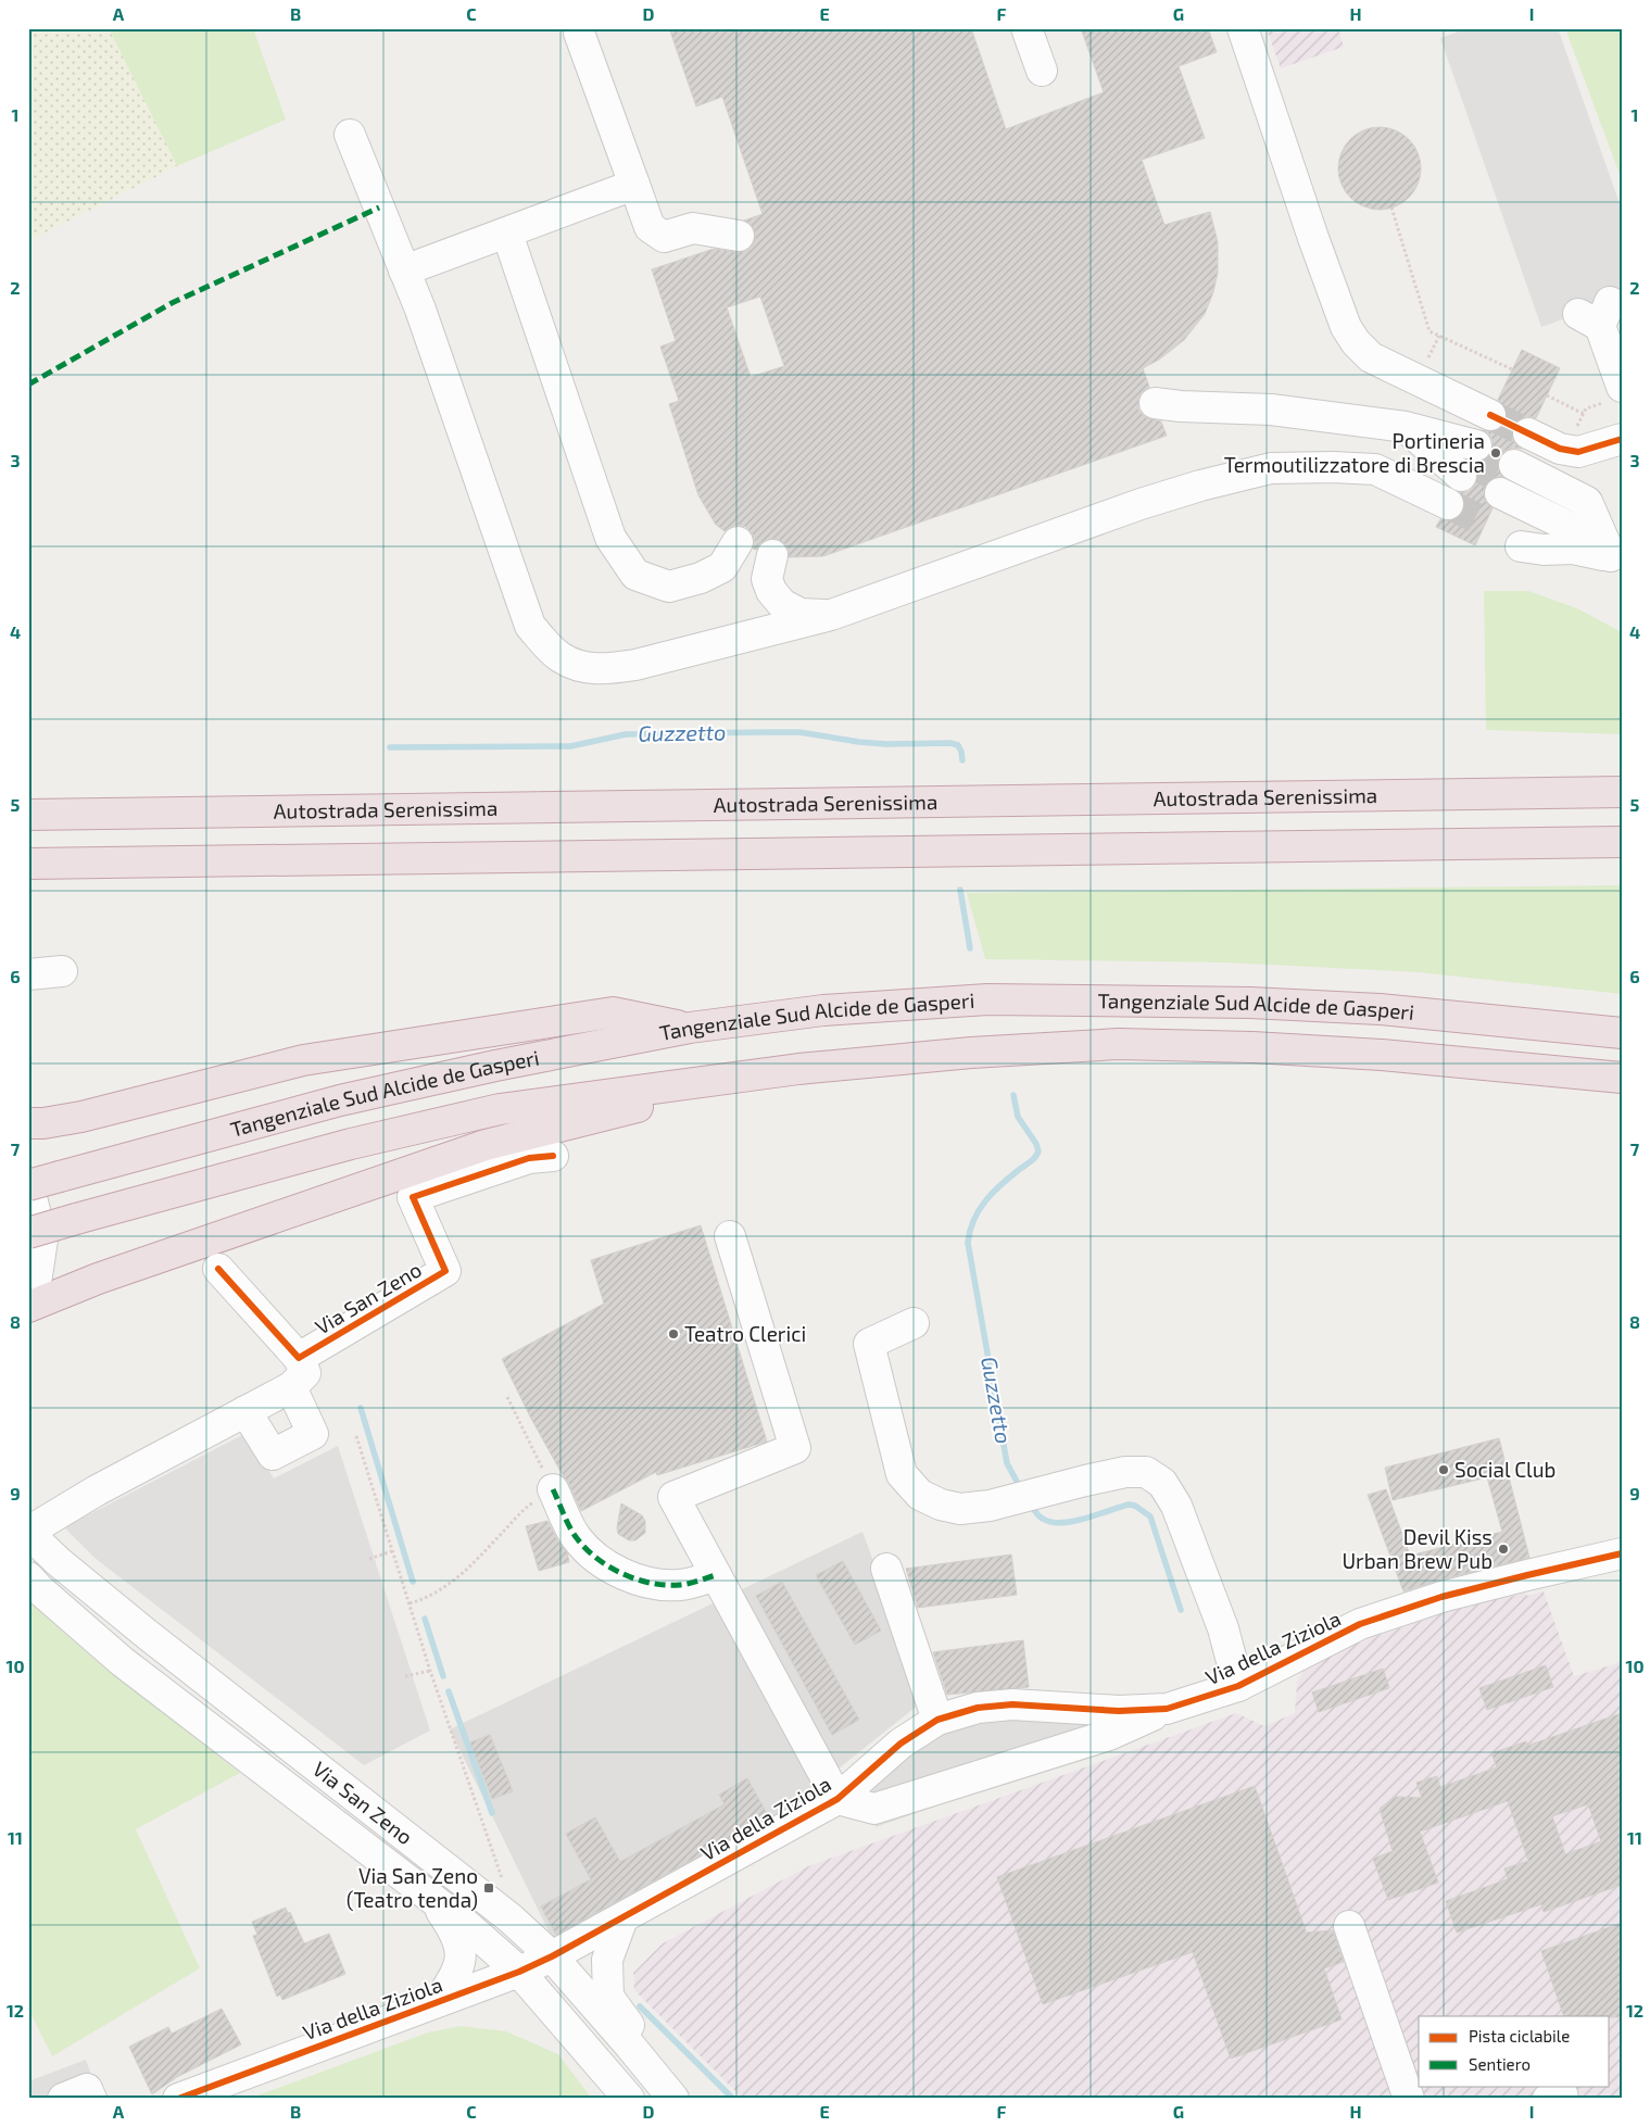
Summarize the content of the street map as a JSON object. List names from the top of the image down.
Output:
{
  "streets": {
    "highway": ["Autostrada Serenissima", "Tangenziale Sud Alcide de Gasperi"],
    "street": ["Via San Zeno", "Via della Ziziola"]
  },
  "crossings": [
    ["Via San Zeno", "Via della Ziziola"]
  ],
  "water": ["Guzzetto"],
  "places": {
    "other": [
      "Portineria Termoutilizzatore di Brescia",
      "Teatro Clerici",
      "Social Club",
      "Devil Kiss Urban Brew Pub"
    ],
    "transit": ["Via San Zeno (Teatro tenda)"]
  },
  "legend": ["Pista ciclabile", "Sentiero"],
  "grid": {
    "columns": [
      "A",
      "B",
      "C",
      "D",
      "E",
      "F",
      "G",
      "H",
      "I"
    ],
    "rows": [
      "1",
      "2",
      "3",
      "4",
      "5",
      "6",
      "7",
      "8",
      "9",
      "10",
      "11",
      "12"
    ]
  }
}
